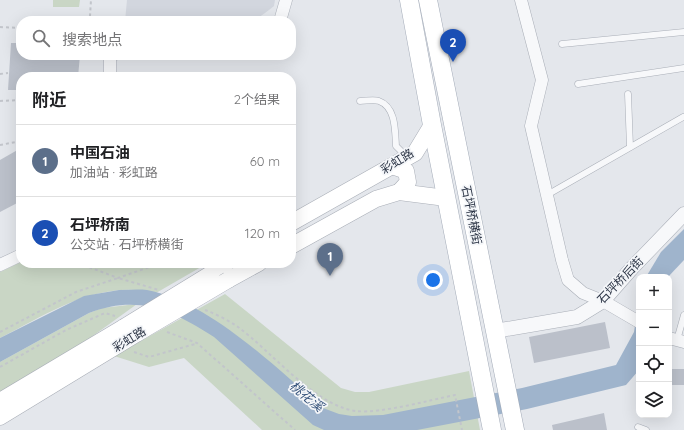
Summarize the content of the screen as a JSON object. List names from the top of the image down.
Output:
{
  "streets": {
    "main road": ["彩虹路", "石坪桥横街"],
    "street": ["石坪桥后街"]
  },
  "crossings": [
    ["彩虹路", "石坪桥横街"],
    ["石坪桥横街", "石坪桥后街"]
  ],
  "water": ["桃花溪"],
  "page": {
    "search": "搜索地点",
    "pins": ["2", "1"],
    "heading": ["附近", "2个结果"],
    "list": [
      {
        "mark": "1",
        "name": "中国石油",
        "note": "加油站 · 彩虹路",
        "value": "60 m"
      },
      {
        "mark": "2",
        "name": "石坪桥南",
        "note": "公交站 · 石坪桥横街",
        "value": "120 m"
      }
    ],
    "map_buttons": ["+", "−"]
  }
}
